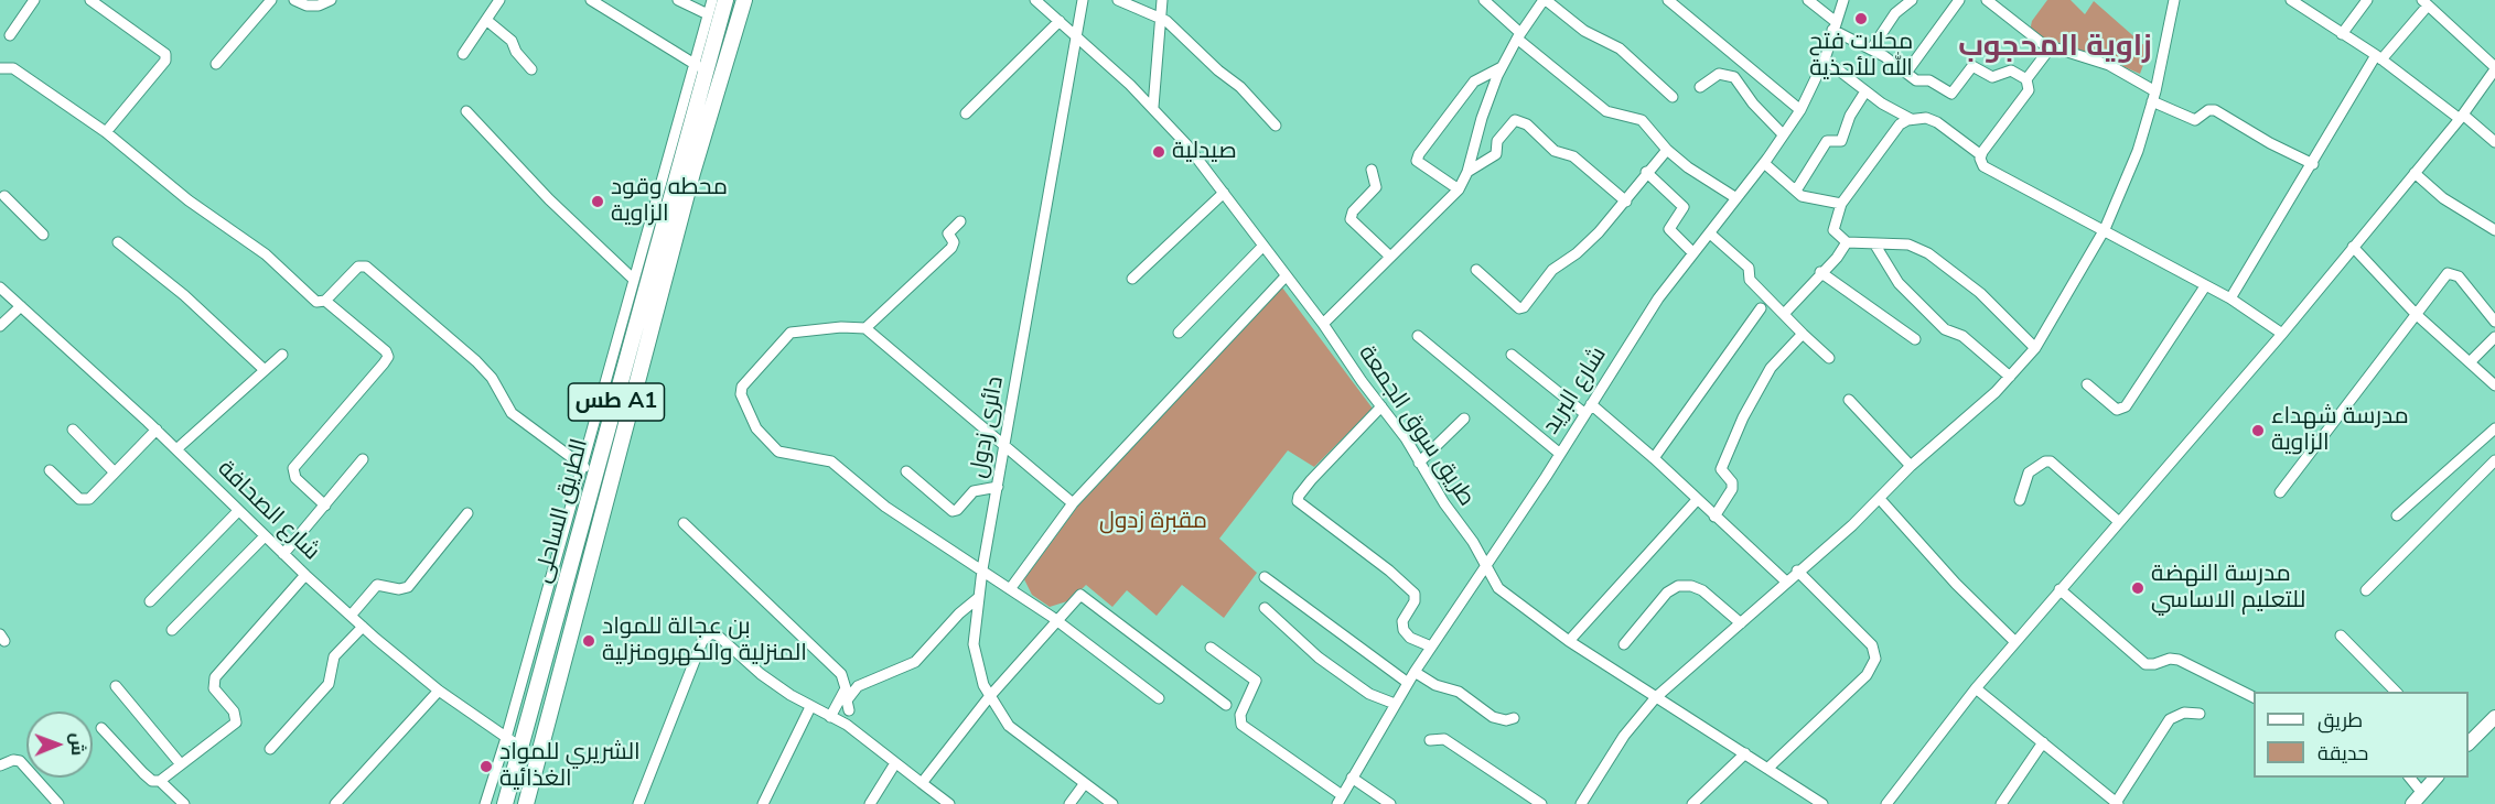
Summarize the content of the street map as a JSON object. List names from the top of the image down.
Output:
{
  "streets": {
    "highway": ["طس A1", "الطريق الساحلى"],
    "street": [
      "شارع البريد",
      "طريق سوق الجمعة",
      "دائرى زدول",
      "شارع الصحافة"
    ]
  },
  "crossings": [
    ["شارع البريد", "طريق سوق الجمعة"],
    ["طريق سوق الجمعة", "دائرى زدول"],
    ["شارع الصحافة", "الطريق الساحلى"]
  ],
  "districts": ["زاوية المحجوب"],
  "parks": ["مقبرة زدول"],
  "places": [
    "محلات فتح الله للأحذية",
    "صيدلية",
    "محطه وقود الزاوية",
    "مدرسة شهداء الزاوية",
    "مدرسة النهضة للتعليم الاساسي",
    "بن عجالة للمواد المنزلية والكهرومنزلية",
    "الشريري للمواد الغذائية"
  ],
  "legend": ["طريق", "حديقة"],
  "north": "right"
}
